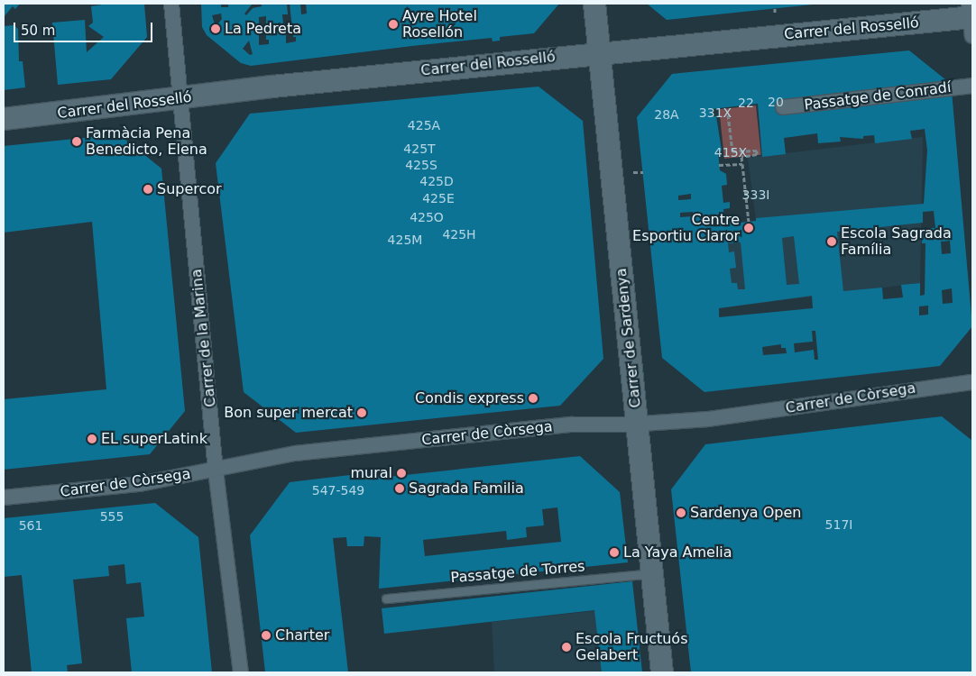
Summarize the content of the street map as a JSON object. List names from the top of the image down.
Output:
{
  "streets": {
    "main road": ["Carrer del Rosselló", "Carrer de Sardenya"],
    "street": ["Passatge de Conradí", "Carrer de la Marina", "Carrer de Còrsega"],
    "lane": ["Passatge de Torres"]
  },
  "crossings": [
    ["Carrer del Rosselló", "Carrer de la Marina"],
    ["Carrer del Rosselló", "Carrer de Sardenya"],
    ["Carrer de la Marina", "Carrer de Còrsega"],
    ["Carrer de Sardenya", "Carrer de Còrsega"],
    ["Carrer de Sardenya", "Passatge de Torres"]
  ],
  "places": [
    "Ayre Hotel Rosellón",
    "La Pedreta",
    "Farmàcia Pena Benedicto, Elena",
    "Supercor",
    "Centre Esportiu Claror",
    "Escola Sagrada Família",
    "Condis express",
    "Bon super mercat",
    "EL superLatink",
    "mural",
    "Sagrada Familia",
    "Sardenya Open",
    "La Yaya Amelia",
    "Charter",
    "Escola Fructuós Gelabert"
  ],
  "house_numbers": [
    "20",
    "22",
    "331X",
    "28A",
    "425A",
    "425T",
    "415X",
    "425S",
    "425D",
    "333I",
    "425E",
    "425O",
    "425H",
    "425M",
    "547-549",
    "555",
    "517I",
    "561"
  ],
  "scale_bar": "50 m"
}
